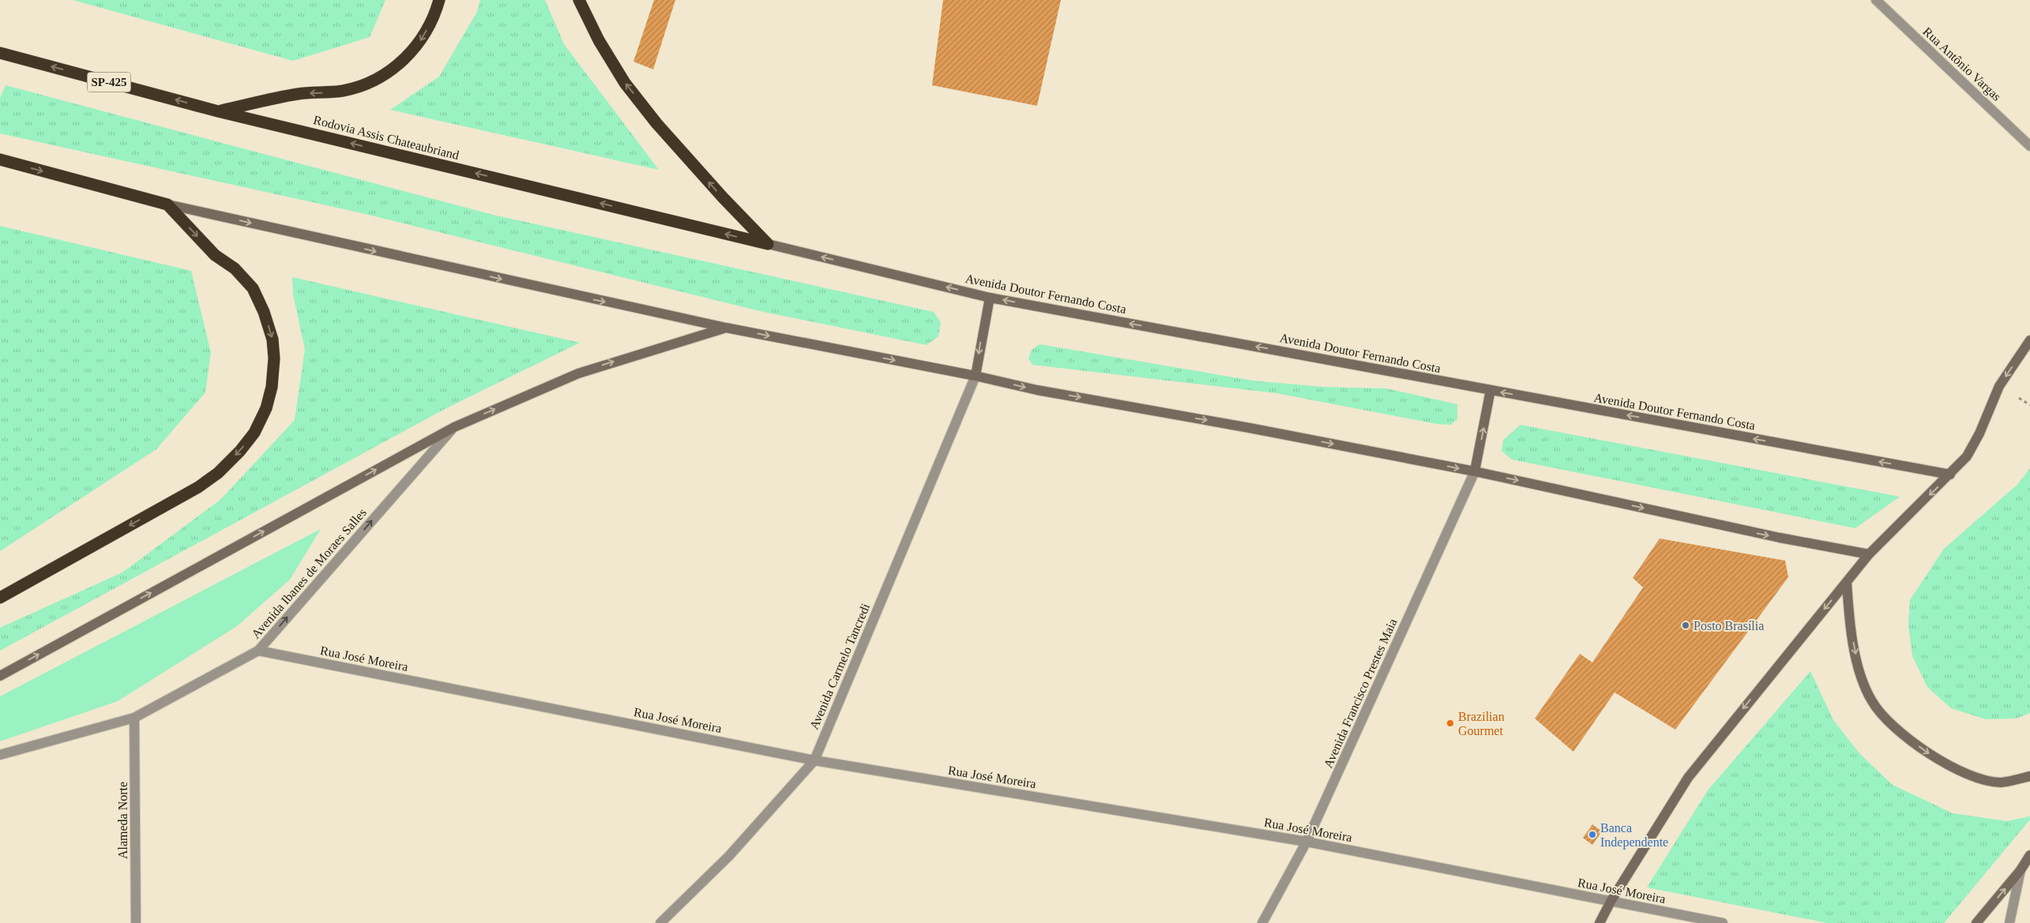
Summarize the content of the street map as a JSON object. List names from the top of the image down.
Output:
{
  "streets": {
    "highway": ["SP-425", "Rodovia Assis Chateaubriand"],
    "main road": ["Avenida Doutor Fernando Costa", "Avenida Ibanes de Moraes Salles"],
    "street": [
      "Rua Antônio Vargas",
      "Rua José Moreira",
      "Avenida Carmelo Tancredi",
      "Avenida Francisco Prestes Maia",
      "Alameda Norte"
    ]
  },
  "crossings": [
    ["Rodovia Assis Chateaubriand", "Avenida Doutor Fernando Costa"],
    ["Avenida Ibanes de Moraes Salles", "Rua José Moreira"],
    ["Avenida Ibanes de Moraes Salles", "Alameda Norte"],
    ["Rua José Moreira", "Avenida Carmelo Tancredi"],
    ["Rua José Moreira", "Avenida Francisco Prestes Maia"]
  ],
  "one_way": ["Rodovia Assis Chateaubriand", "Avenida Ibanes de Moraes Salles"],
  "places": ["Posto Brasília", "Brazilian Gourmet", "Banca Independente"]
}
